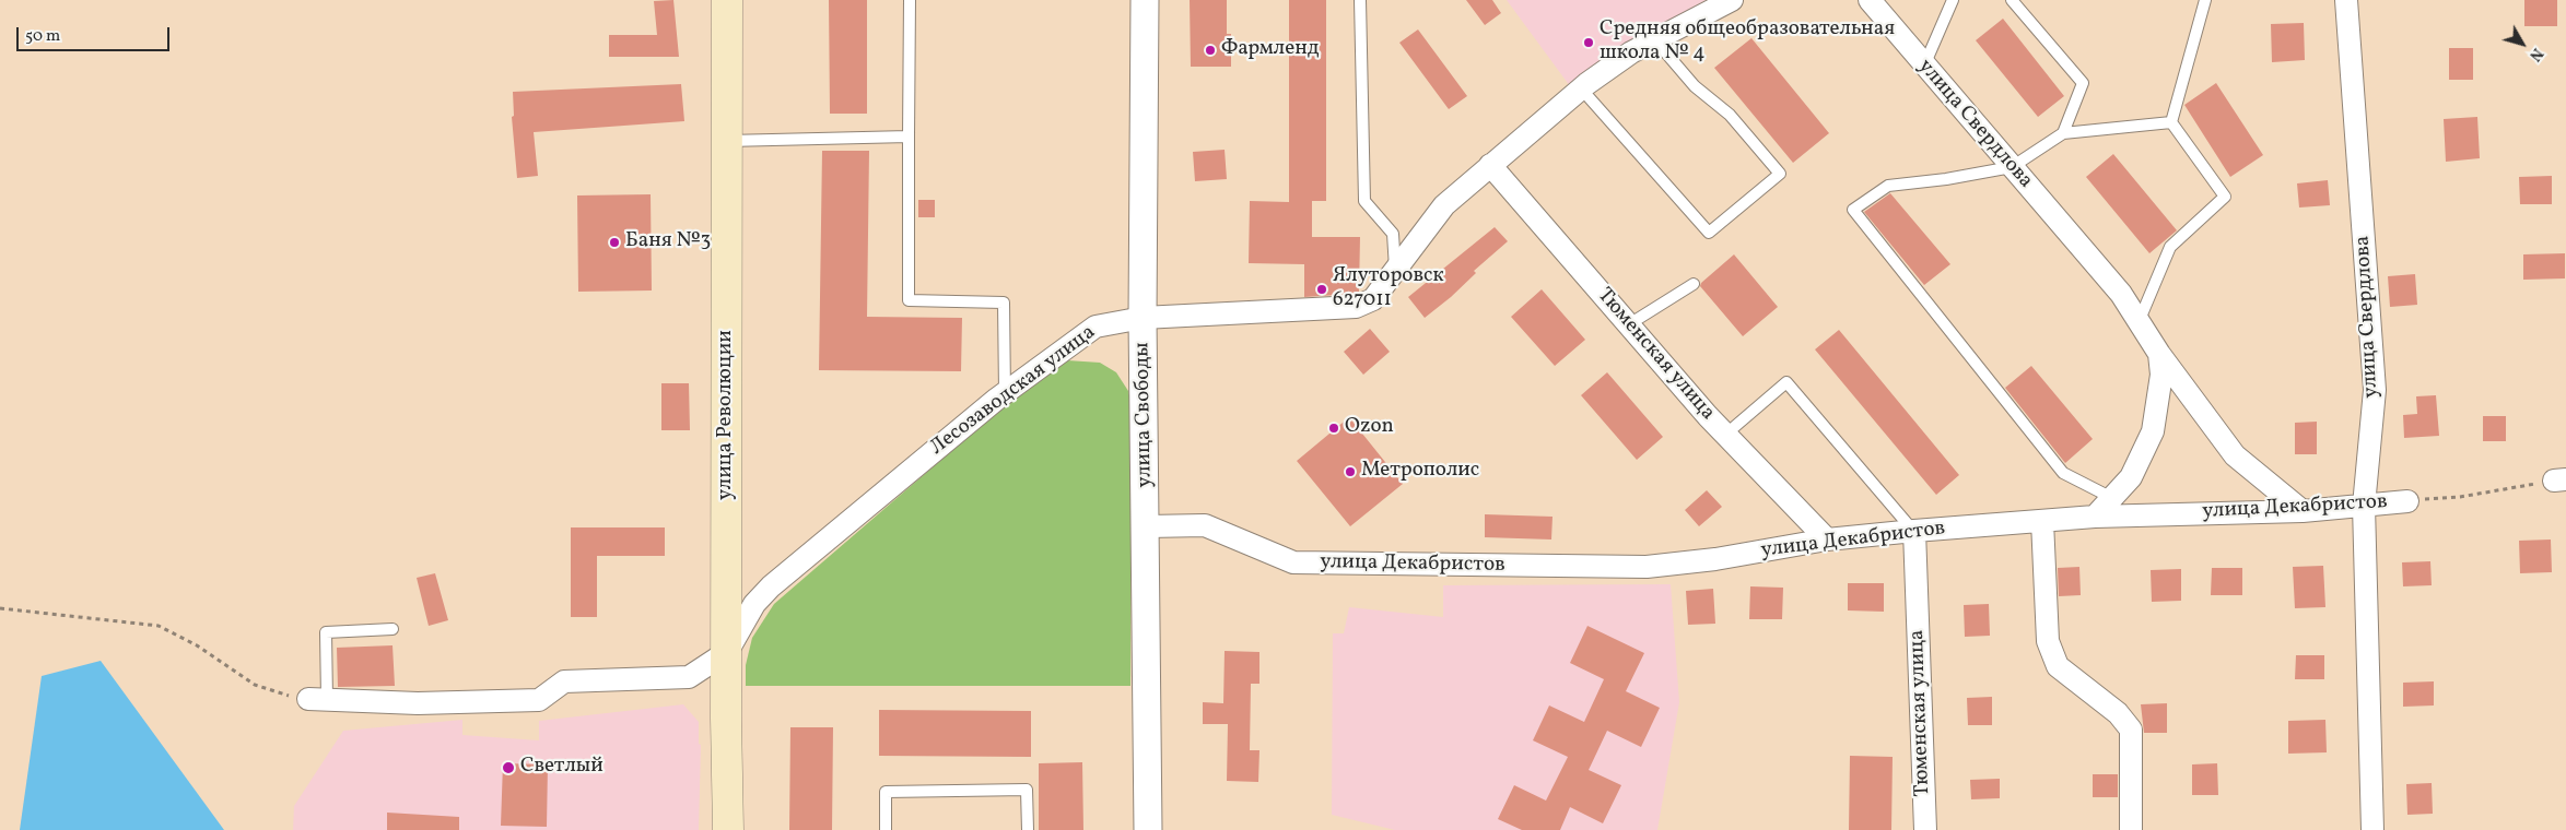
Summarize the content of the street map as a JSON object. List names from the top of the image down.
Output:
{
  "streets": {
    "main road": ["улица Революции"],
    "street": [
      "улица Свердлова",
      "Тюменская улица",
      "Лесозаводская улица",
      "улица Свободы",
      "улица Декабристов"
    ]
  },
  "crossings": [
    ["улица Свердлова", "улица Декабристов"],
    ["Тюменская улица", "Лесозаводская улица"],
    ["Тюменская улица", "улица Декабристов"],
    ["Лесозаводская улица", "улица Революции"],
    ["Лесозаводская улица", "улица Свободы"],
    ["улица Свободы", "улица Декабристов"]
  ],
  "places": [
    "Средняя общеобразовательная школа № 4",
    "Фармленд",
    "Баня №3",
    "Ялуторовск 627011",
    "Ozon",
    "Метрополис",
    "Светлый"
  ],
  "scale_bar": "50 m",
  "north": "bottom right"
}
